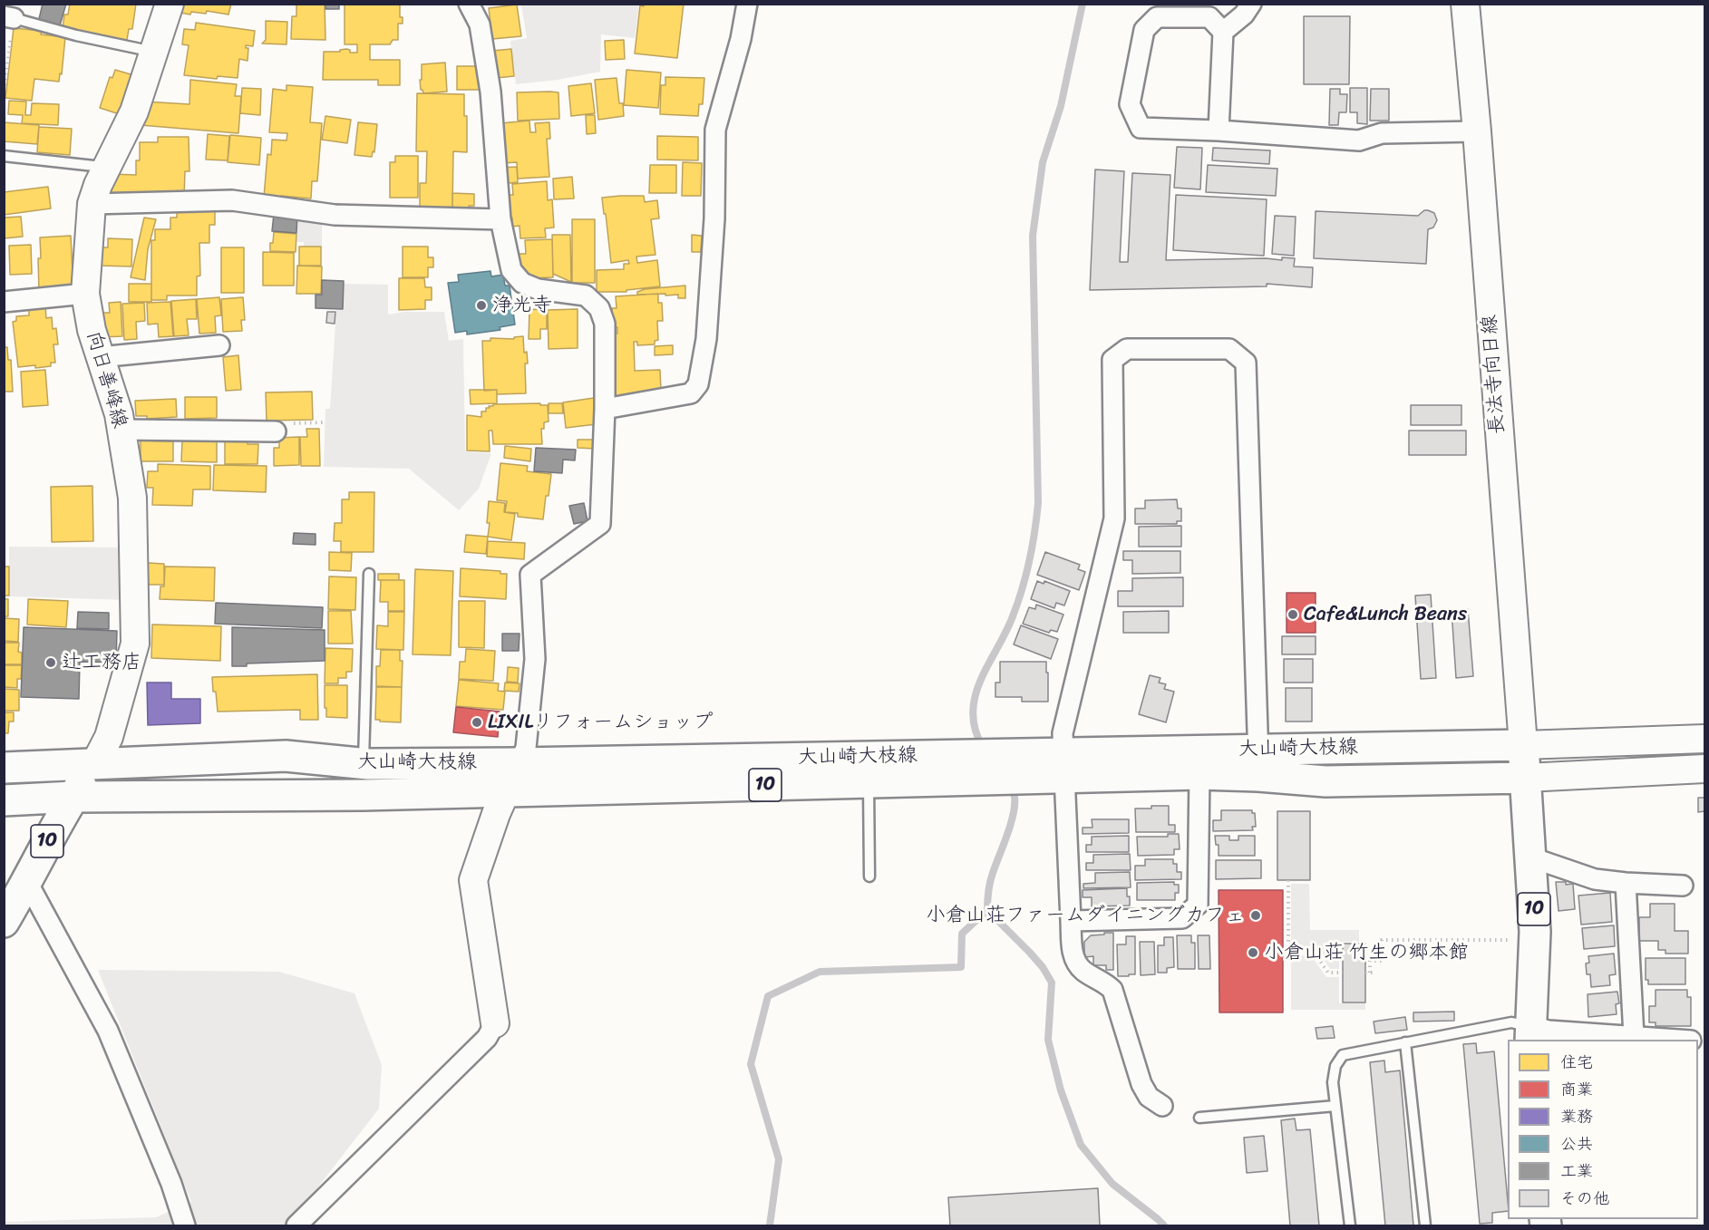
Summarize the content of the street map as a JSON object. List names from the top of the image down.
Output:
{
  "streets": {
    "main road": [
      "長法寺向日線",
      "向日善峰線",
      "大山崎大枝線",
      "10"
    ]
  },
  "crossings": [
    ["長法寺向日線", "大山崎大枝線"],
    ["長法寺向日線", "10"],
    ["向日善峰線", "大山崎大枝線"],
    ["向日善峰線", "10"],
    ["大山崎大枝線", "10"]
  ],
  "places": [
    "浄光寺",
    "Cafe&Lunch Beans",
    "辻工務店",
    "LIXILリフォームショップ",
    "小倉山荘ファームダイニングカフェ",
    "小倉山荘 竹生の郷本館"
  ],
  "legend": [
    "住宅",
    "商業",
    "業務",
    "公共",
    "工業",
    "その他"
  ]
}
